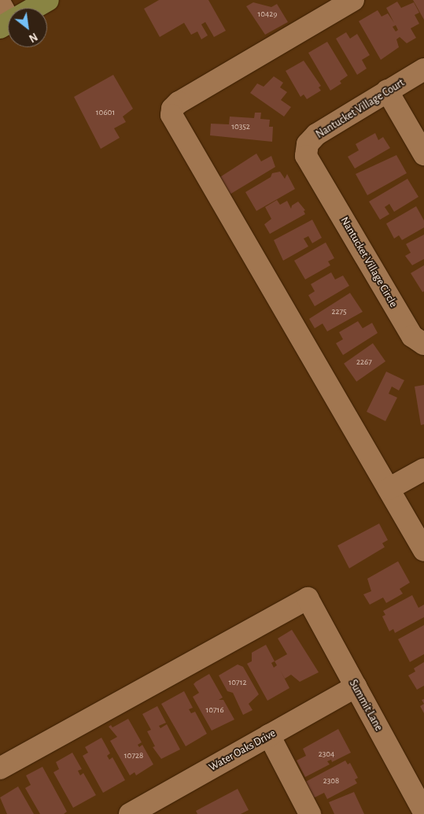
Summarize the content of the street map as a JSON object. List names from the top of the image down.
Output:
{
  "streets": {
    "street": [
      "Nantucket Village Court",
      "Nantucket Village Circle",
      "Summit Lane",
      "Water Oaks Drive"
    ]
  },
  "crossings": [
    ["Nantucket Village Court", "Nantucket Village Circle"],
    ["Summit Lane", "Water Oaks Drive"]
  ],
  "house_numbers": [
    "10429",
    "10601",
    "10352",
    "2275",
    "2267",
    "10712",
    "10716",
    "2304",
    "10728",
    "2308"
  ],
  "north": "bottom right"
}
